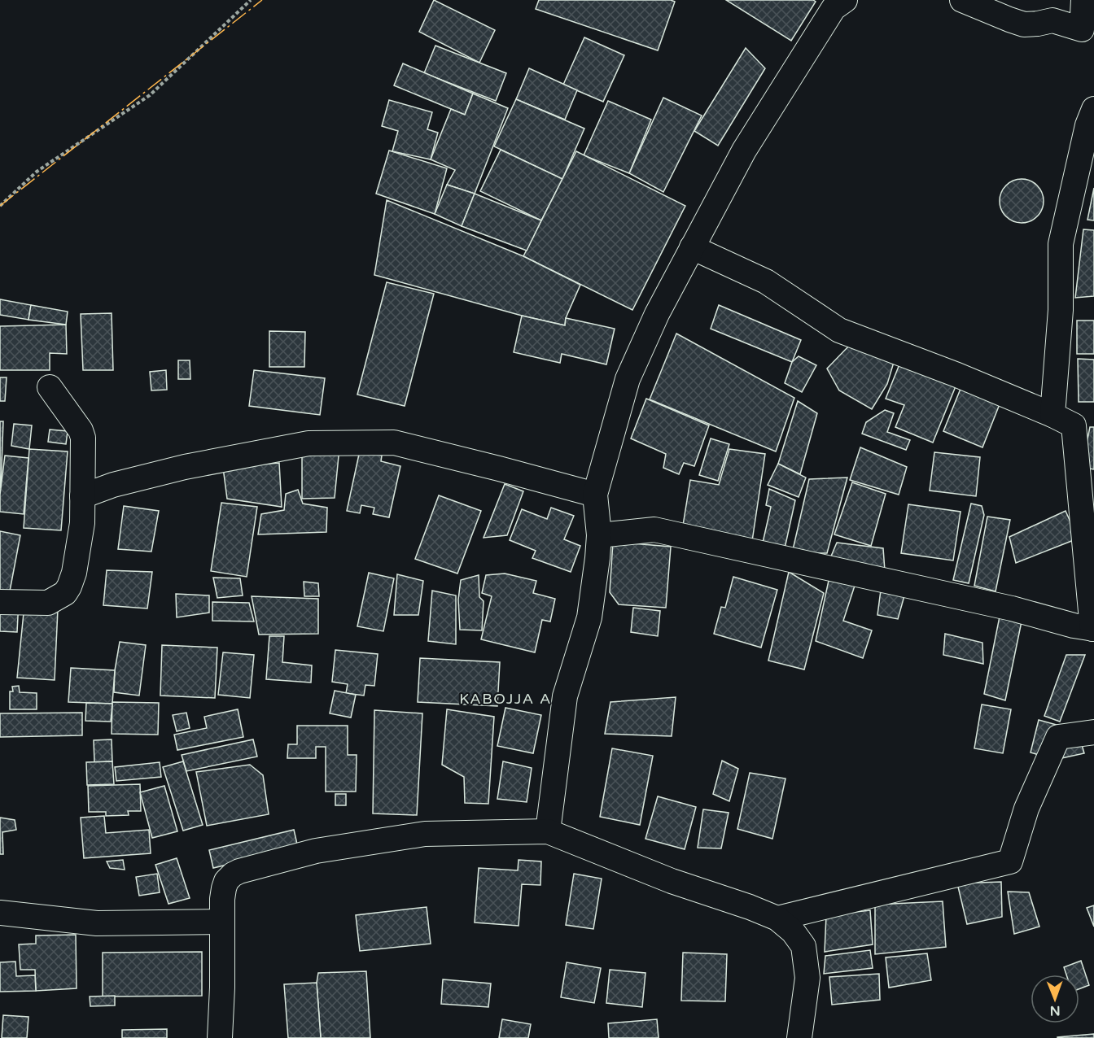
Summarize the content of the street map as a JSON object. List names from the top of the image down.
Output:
{
  "districts": ["KABOJJA A"],
  "north": "bottom"
}
